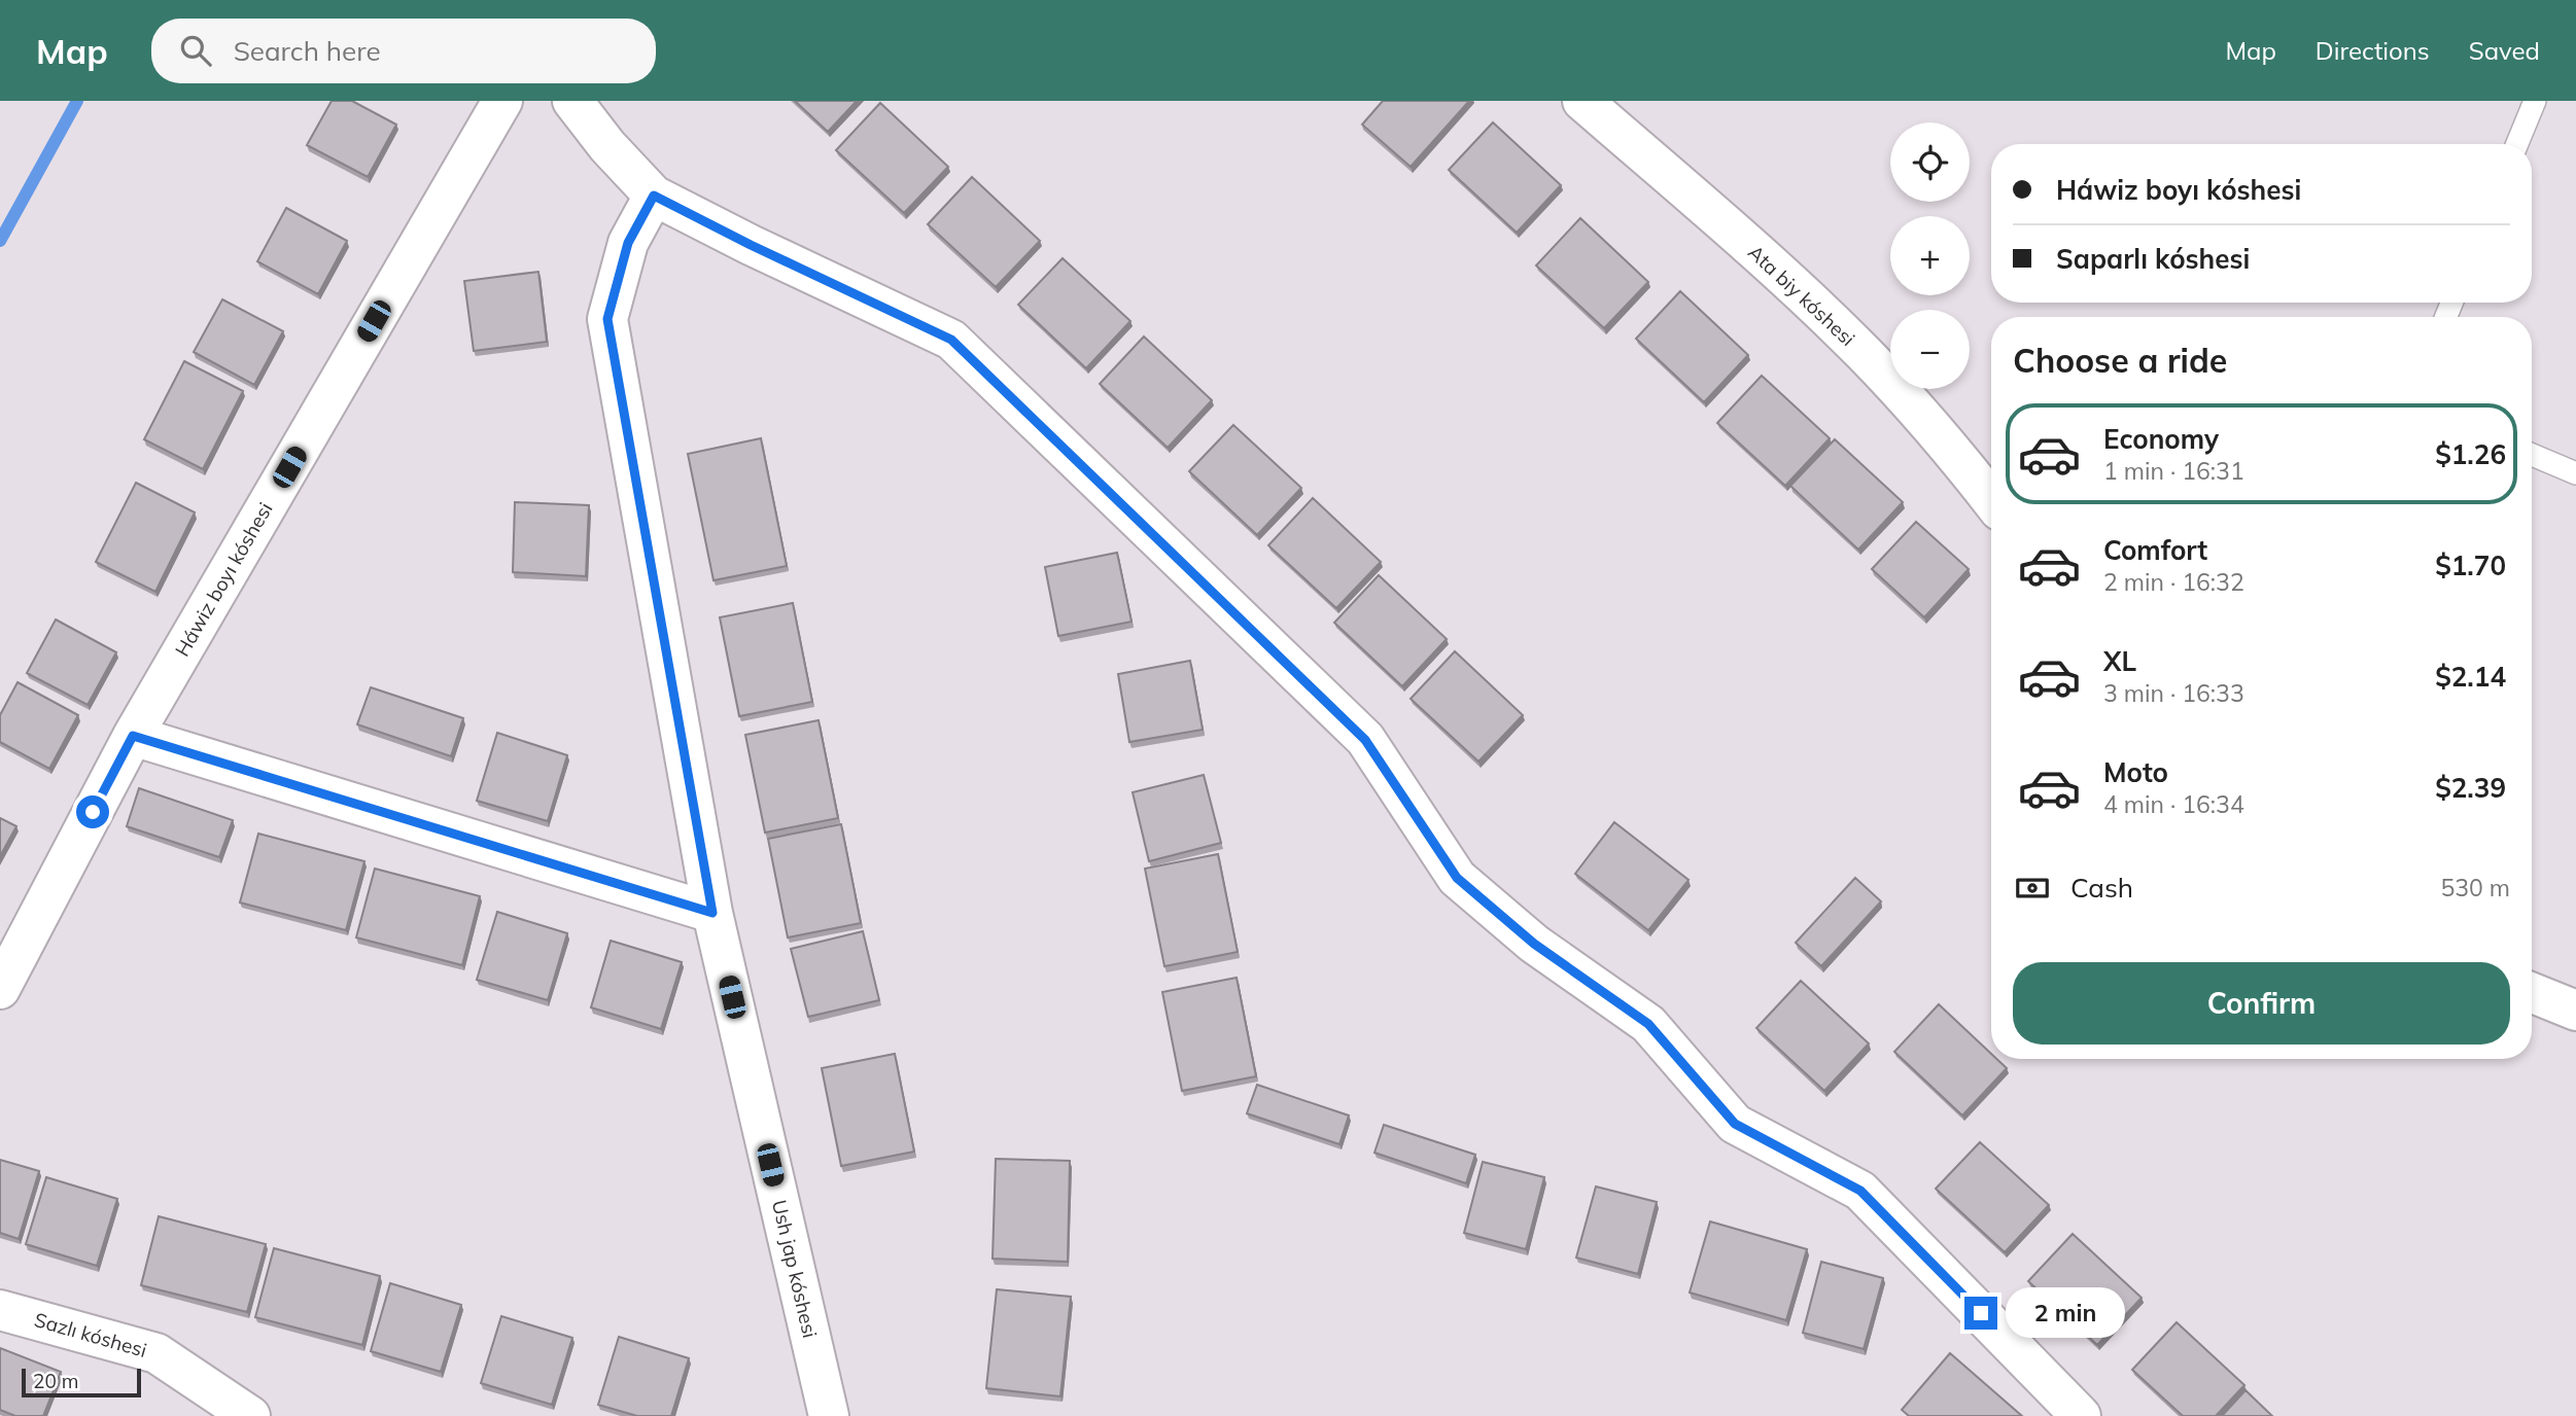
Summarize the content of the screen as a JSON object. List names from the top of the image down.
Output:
{
  "streets": {
    "street": [
      "Ata biy kóshesi",
      "Háwiz boyı kóshesi",
      "Ush jap kóshesi",
      "Sazlı kóshesi"
    ]
  },
  "scale_bar": "20 m",
  "page": {
    "header": "Map",
    "search": "Search here",
    "nav": ["Map", "Directions", "Saved"],
    "map_buttons": ["+", "−"],
    "banner": ["Háwiz boyı kóshesi", "Saparlı kóshesi"],
    "heading": "Choose a ride",
    "list": [
      {
        "name": "Economy",
        "note": "1 min · 16:31",
        "value": "$1.26"
      },
      {
        "name": "Comfort",
        "note": "2 min · 16:32",
        "value": "$1.70"
      },
      {
        "name": "XL",
        "note": "3 min · 16:33",
        "value": "$2.14"
      },
      {
        "name": "Moto",
        "note": "4 min · 16:34",
        "value": "$2.39"
      }
    ],
    "pay": ["Cash", "530 m"],
    "buttons": "Confirm",
    "bubble": "2 min",
    "scale": "20 m"
  }
}
